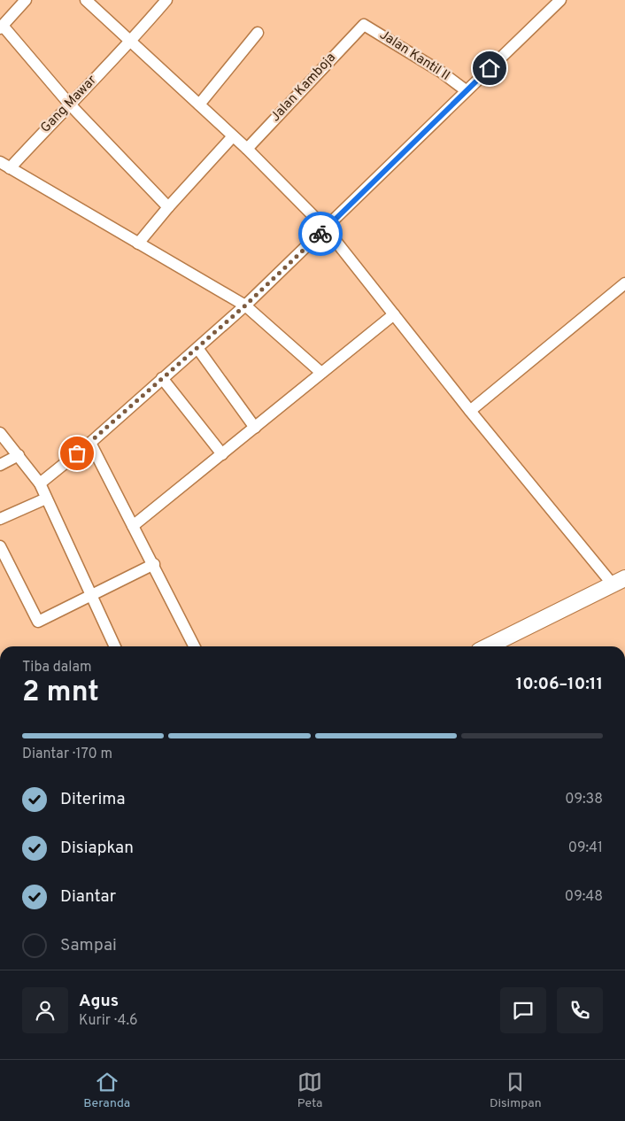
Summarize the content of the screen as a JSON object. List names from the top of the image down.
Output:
{
  "streets": {
    "street": ["Jalan Kantil II", "Jalan Kamboja", "Gang Mawar"]
  },
  "crossings": [
    ["Jalan Kantil II", "Jalan Kamboja"]
  ],
  "page": {
    "heading": ["2 mnt", "Tiba dalam", "10:06–10:11"],
    "panel": ["Agus", "Kurir · 4.6"],
    "bar": "Diantar · 170 m",
    "list": [
      ["Diterima", "09:38"],
      ["Disiapkan", "09:41"],
      ["Diantar", "09:48"],
      "Sampai"
    ],
    "tabs": ["Beranda", "Peta", "Disimpan"]
  }
}
